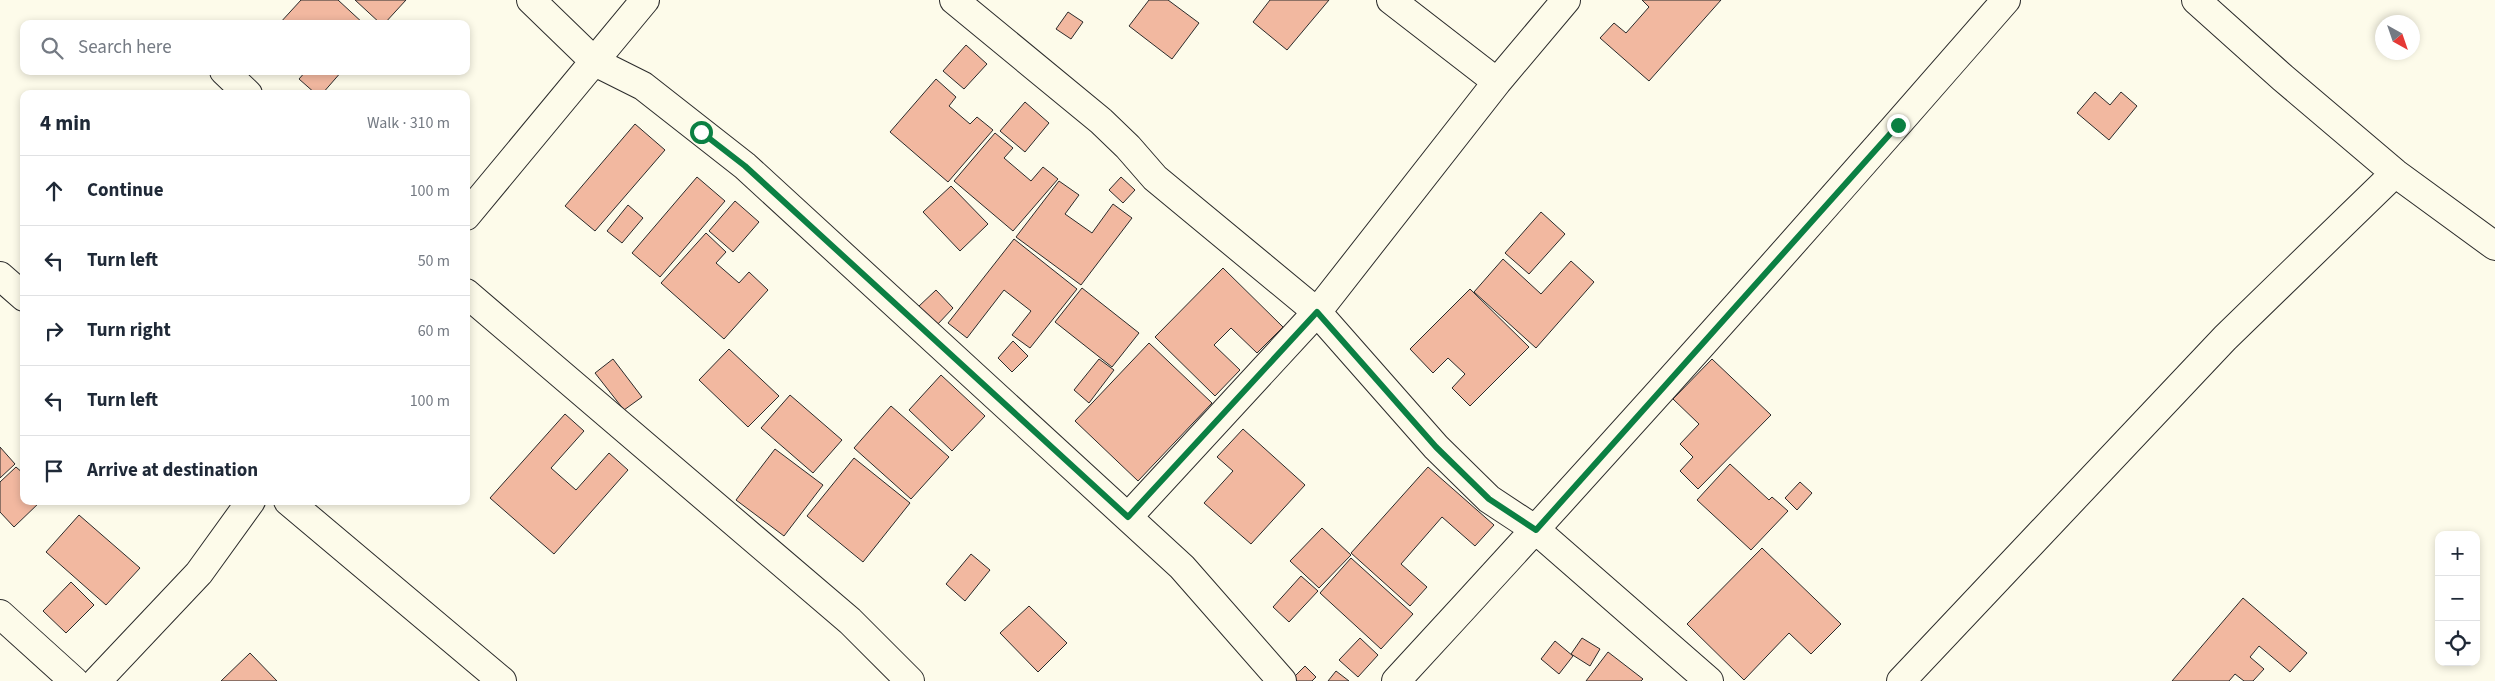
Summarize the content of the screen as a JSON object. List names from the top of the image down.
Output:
{
  "north": "bottom right",
  "page": {
    "search": "Search here",
    "heading": ["4 min", "Walk · 310 m"],
    "list": [
      ["Continue", "100 m"],
      ["Turn left", "50 m"],
      ["Turn right", "60 m"],
      ["Turn left", "100 m"],
      "Arrive at destination"
    ],
    "map_buttons": ["+", "−"]
  }
}
